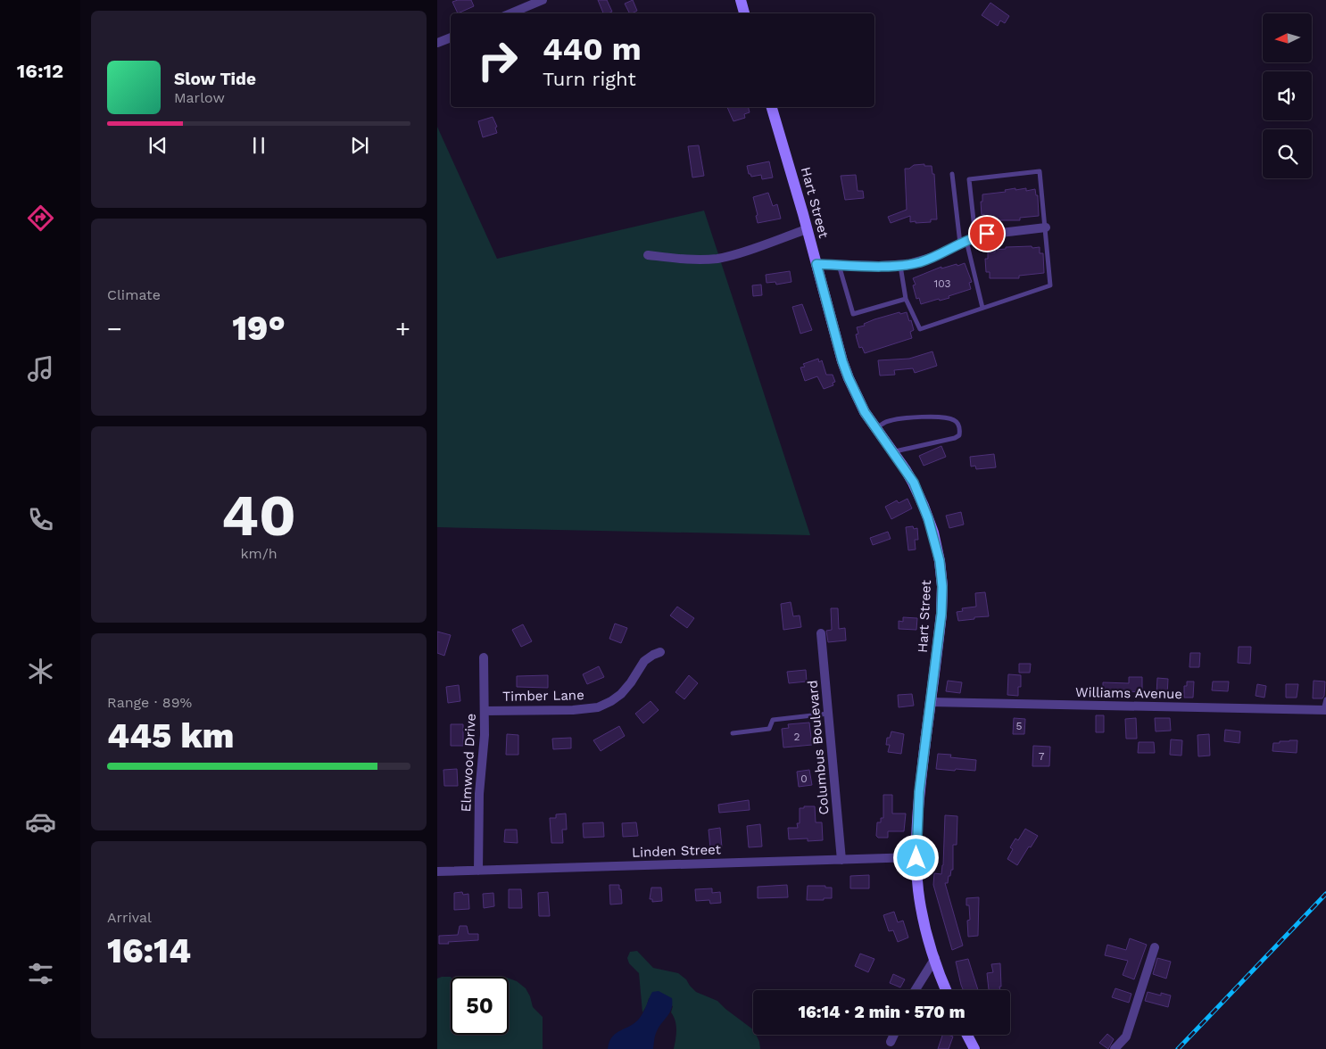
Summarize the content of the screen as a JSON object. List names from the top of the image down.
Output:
{
  "streets": {
    "main road": ["Hart Street"],
    "street": [
      "Williams Avenue",
      "Timber Lane",
      "Columbus Boulevard",
      "Elmwood Drive",
      "Linden Street"
    ]
  },
  "crossings": [
    ["Hart Street", "Williams Avenue"],
    ["Hart Street", "Linden Street"],
    ["Timber Lane", "Elmwood Drive"],
    ["Columbus Boulevard", "Linden Street"],
    ["Elmwood Drive", "Linden Street"]
  ],
  "house_numbers": [
    "103",
    "5",
    "2",
    "7",
    "0"
  ],
  "north": "left",
  "page": {
    "tabs": "16:12",
    "turn": ["440 m", "Turn right"],
    "song": ["Slow Tide", "Marlow"],
    "tile": [
      "Climate",
      ["40", "km/h"],
      ["Range · 89%", "445 km"],
      ["Arrival", "16:14"]
    ],
    "heat": ["−", "19°", "+"],
    "limit": "50",
    "trip": "16:14 · 2 min · 570 m"
  }
}
